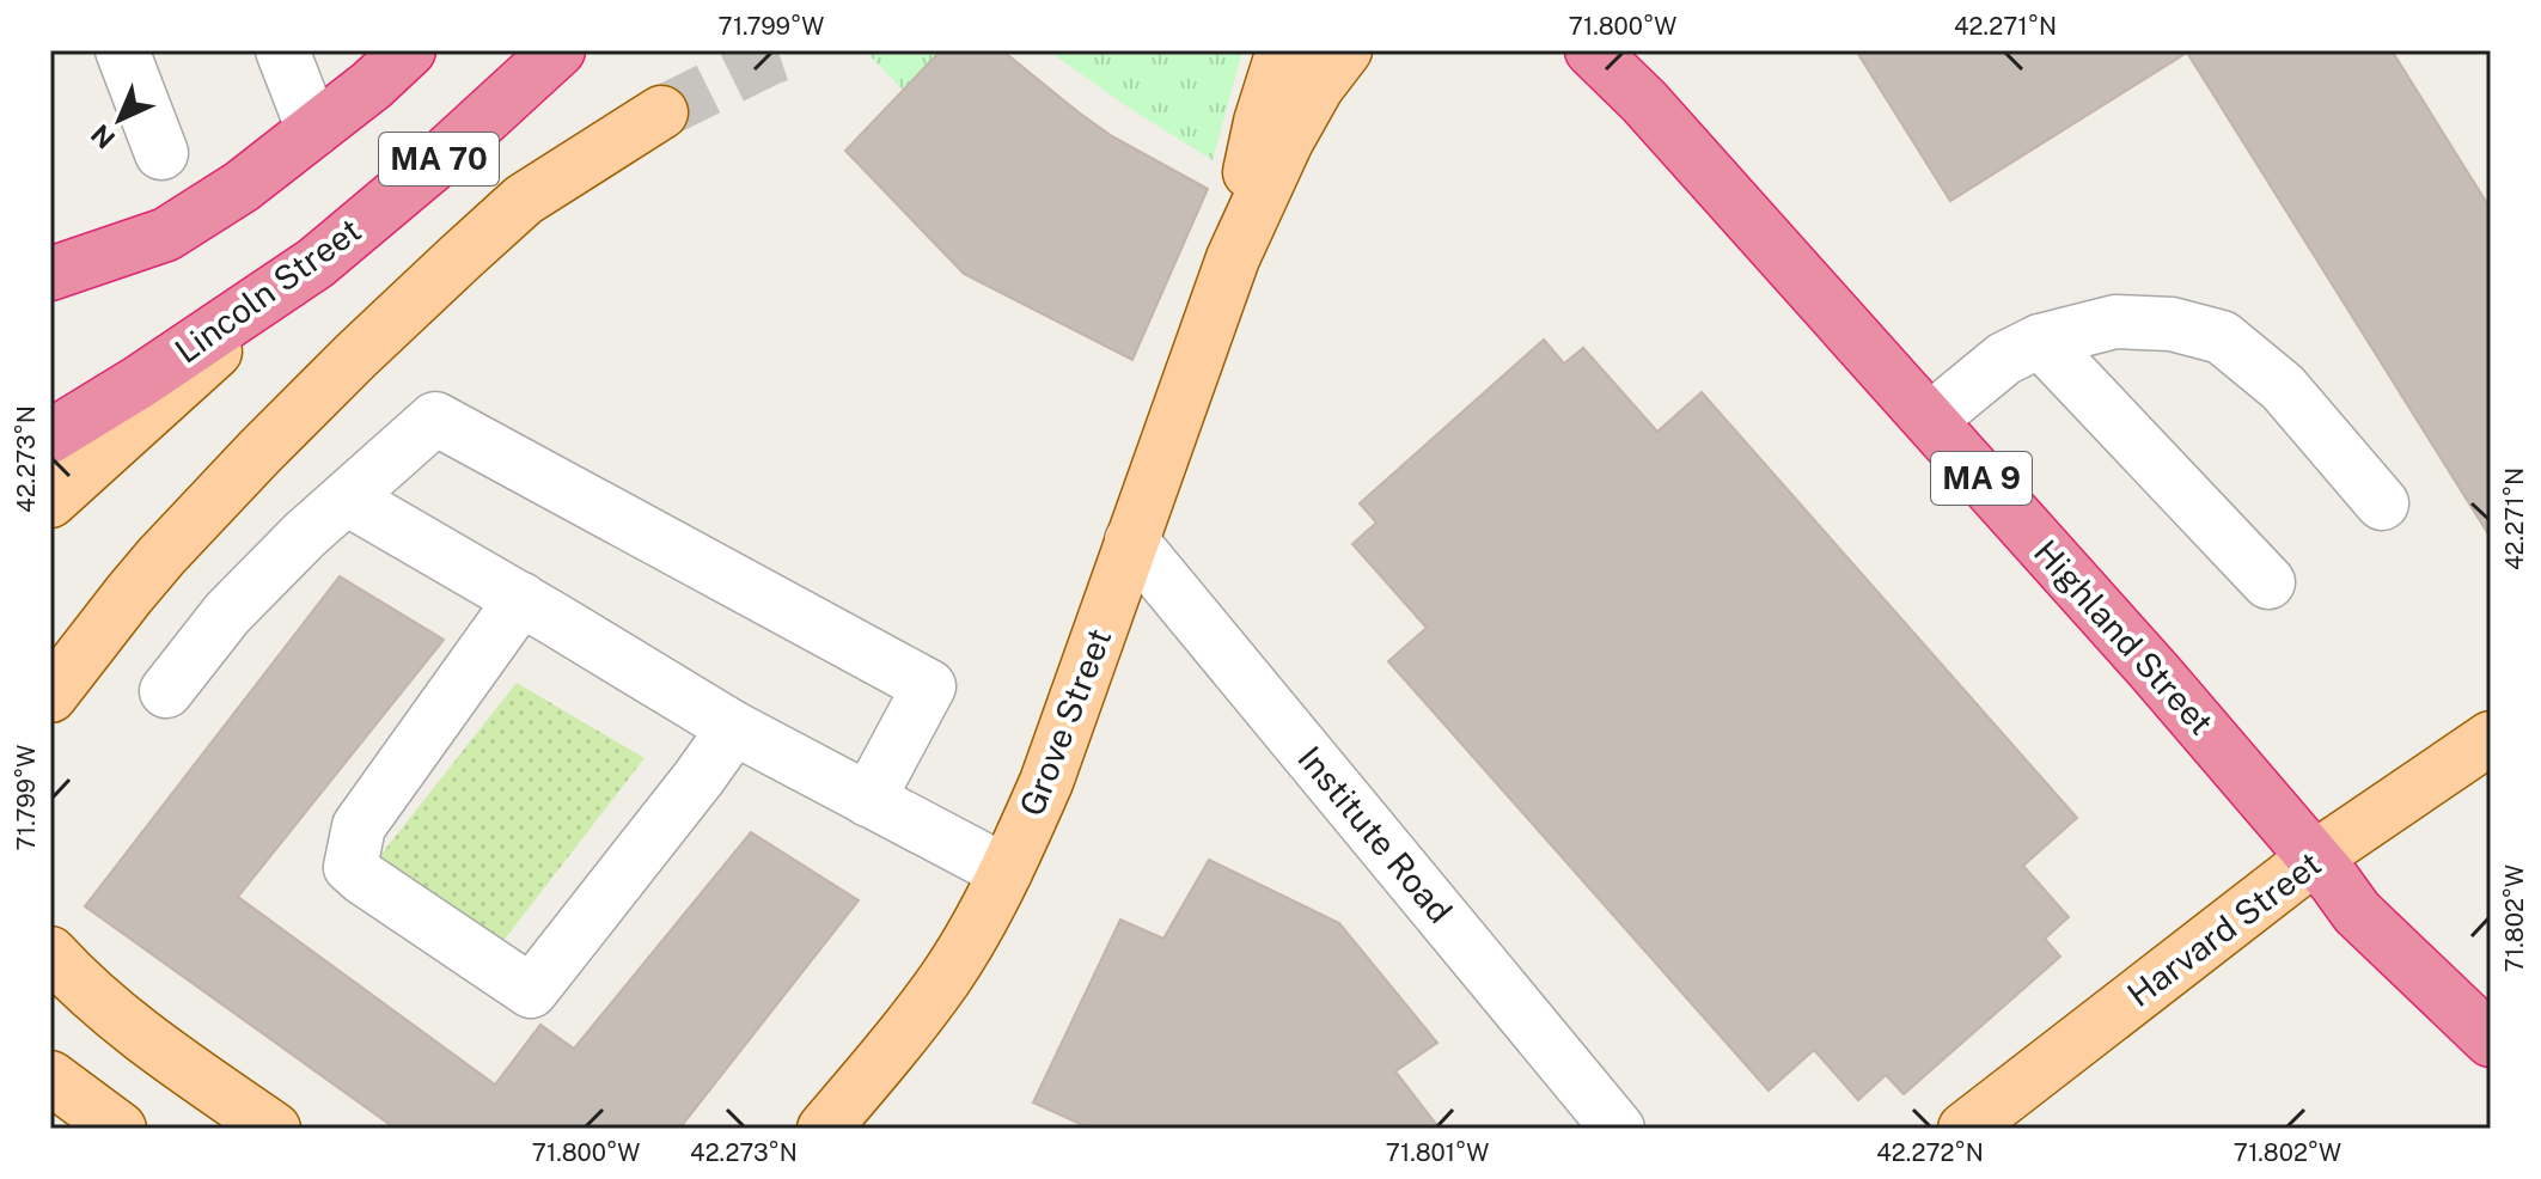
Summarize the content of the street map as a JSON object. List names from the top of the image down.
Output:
{
  "streets": {
    "highway": [
      "MA 70",
      "Lincoln Street",
      "MA 9",
      "Highland Street"
    ],
    "main road": ["Grove Street", "Harvard Street"],
    "street": ["Institute Road"]
  },
  "crossings": [
    ["Highland Street", "Harvard Street"],
    ["Grove Street", "Institute Road"]
  ],
  "north": "bottom left",
  "coordinates": [
    "71.799°W",
    "71.800°W",
    "42.271°N",
    "42.273°N",
    "71.802°W",
    "71.801°W",
    "42.272°N"
  ]
}
